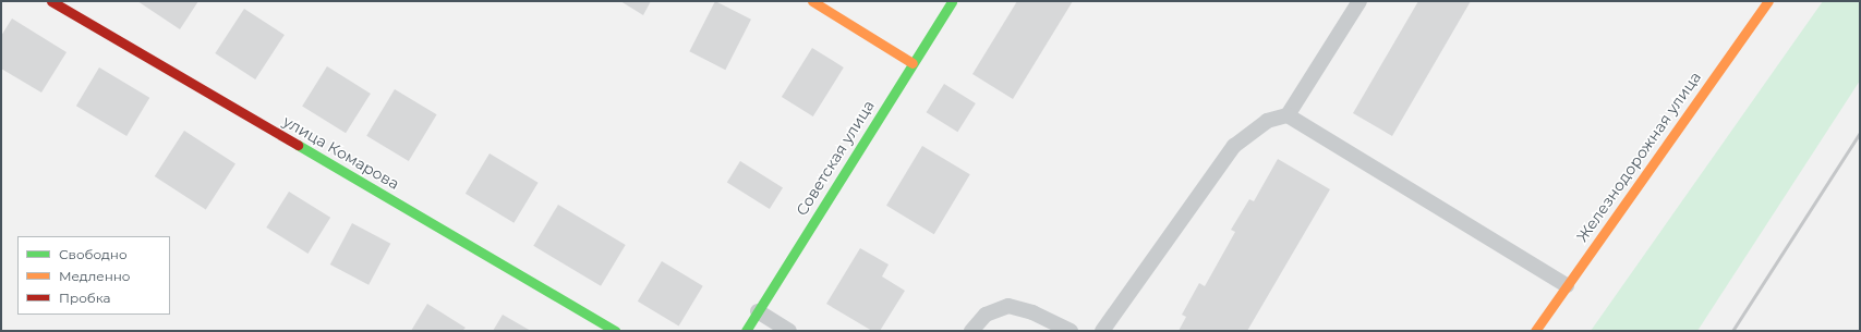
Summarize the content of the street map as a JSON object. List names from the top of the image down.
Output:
{
  "streets": {
    "street": ["улица Комарова", "Железнодорожная улица", "Советская улица"]
  },
  "legend": ["Свободно", "Медленно", "Пробка"]
}
